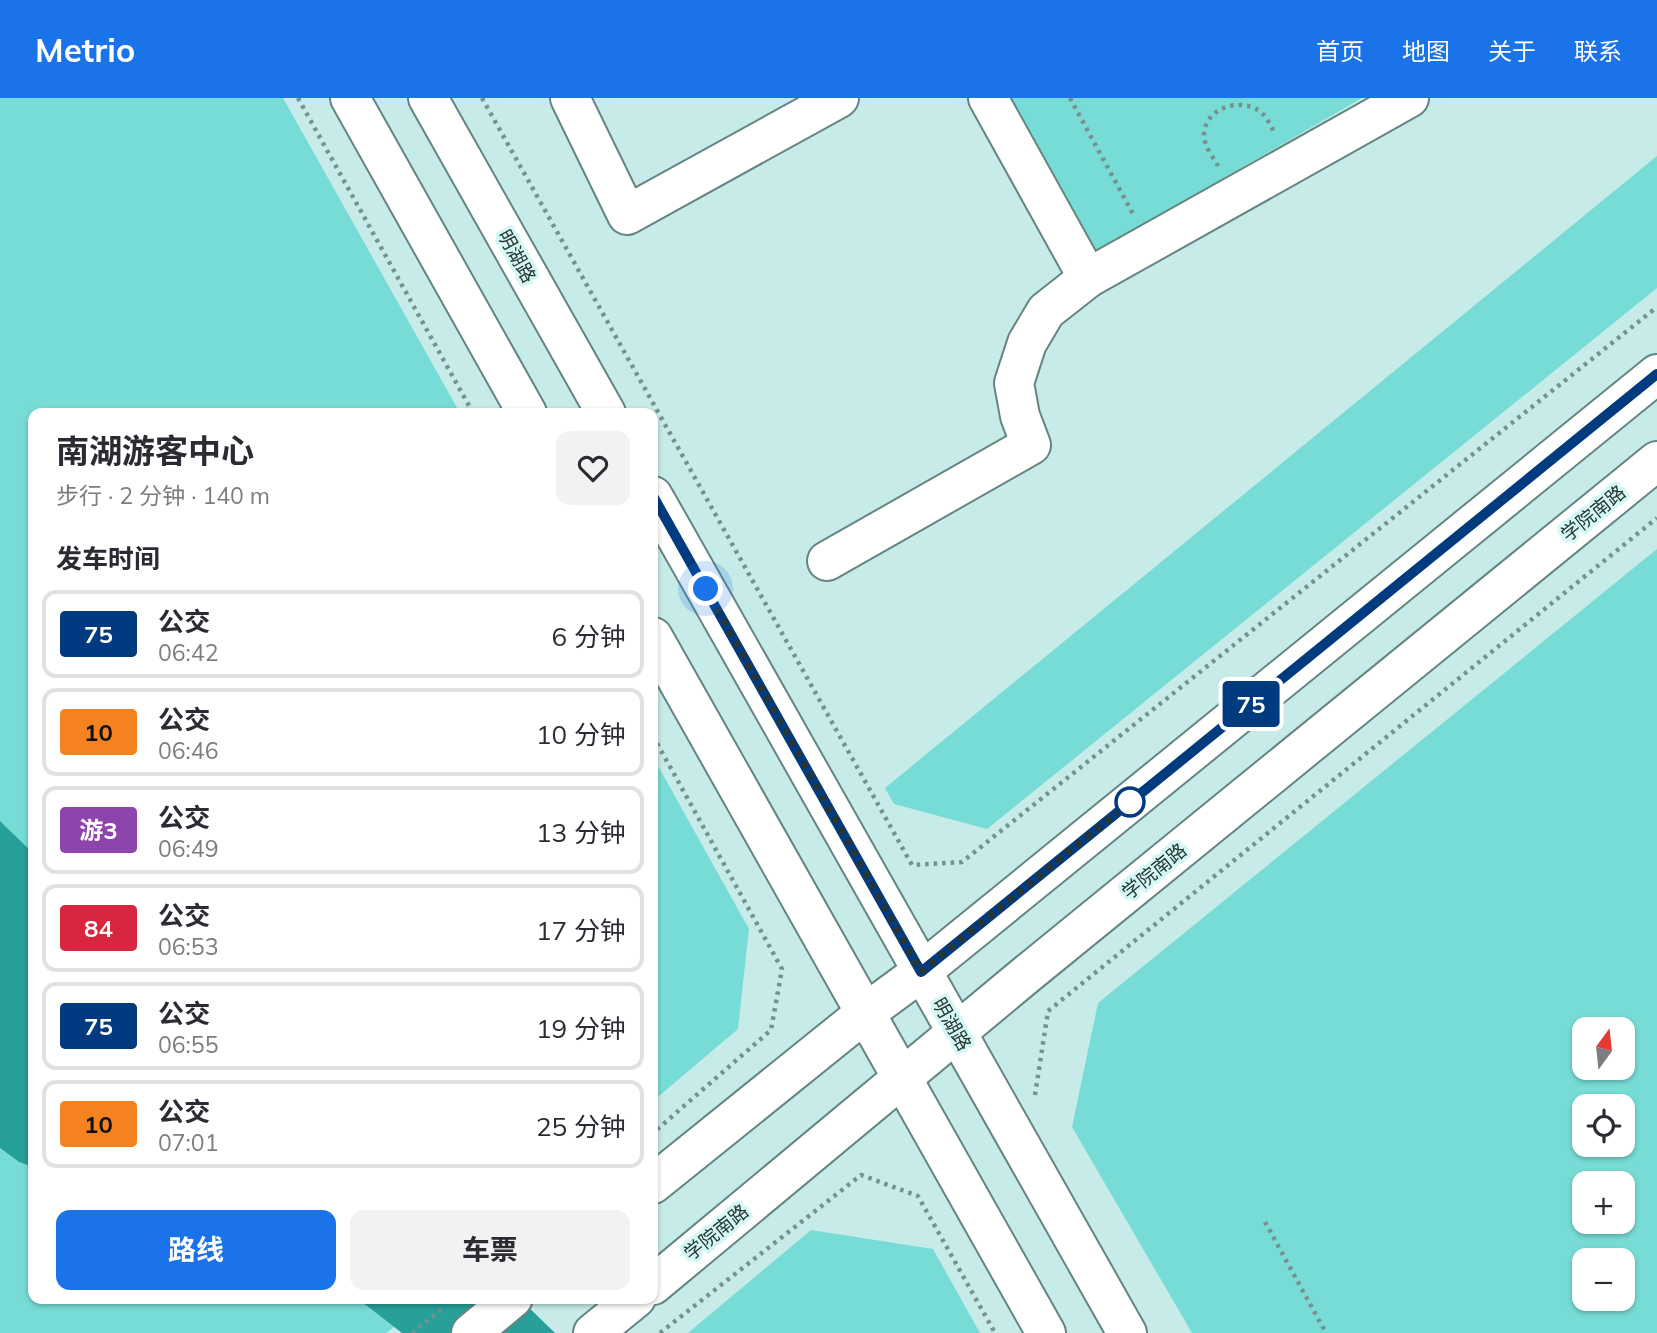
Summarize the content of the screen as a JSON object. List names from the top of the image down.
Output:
{
  "streets": {
    "main road": ["明湖路", "学院南路"]
  },
  "crossings": [
    ["明湖路", "学院南路"]
  ],
  "lines": ["bus line 75"],
  "north": "top",
  "page": {
    "header": "Metrio",
    "nav": [
      "首页",
      "地图",
      "关于",
      "联系"
    ],
    "on_map": "75",
    "heading": [
      ["南湖游客中心", "步行 · 2 分钟 · 140 m"],
      "发车时间"
    ],
    "list": [
      {
        "mark": "75",
        "name": "公交",
        "note": "06:42",
        "value": "6 分钟"
      },
      {
        "mark": "10",
        "name": "公交",
        "note": "06:46",
        "value": "10 分钟"
      },
      {
        "mark": "游3",
        "name": "公交",
        "note": "06:49",
        "value": "13 分钟"
      },
      {
        "mark": "84",
        "name": "公交",
        "note": "06:53",
        "value": "17 分钟"
      },
      {
        "mark": "75",
        "name": "公交",
        "note": "06:55",
        "value": "19 分钟"
      },
      {
        "mark": "10",
        "name": "公交",
        "note": "07:01",
        "value": "25 分钟"
      }
    ],
    "map_buttons": ["+", "−"],
    "buttons": ["路线", "车票"]
  }
}
